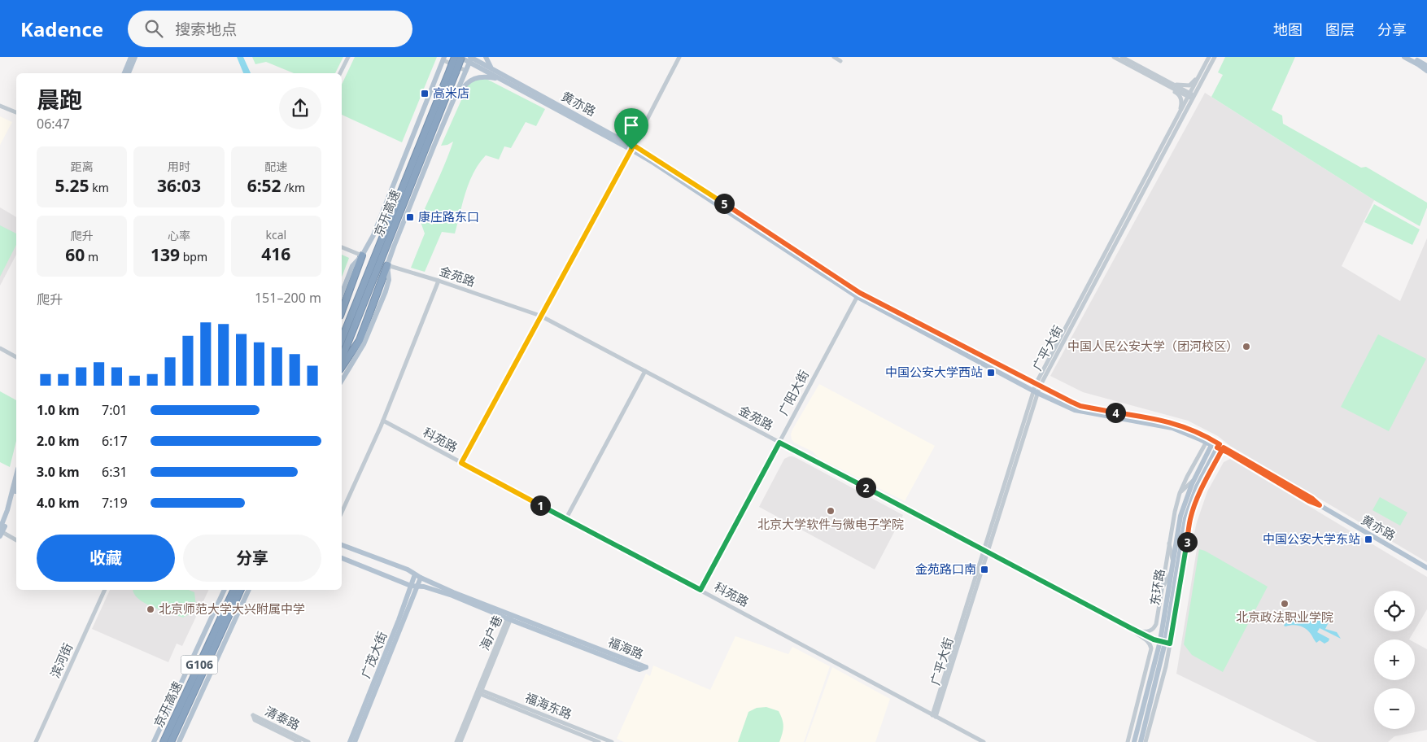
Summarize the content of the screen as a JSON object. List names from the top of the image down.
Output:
{
  "streets": {
    "highway": ["京开高速", "G106"],
    "main road": [
      "黄亦路",
      "东环路",
      "福海路",
      "广茂大街"
    ],
    "street": [
      "金苑路",
      "广平大街",
      "广阳大街",
      "科苑路",
      "海户巷",
      "滨河街",
      "福海东路",
      "清泰路"
    ]
  },
  "crossings": [
    ["黄亦路", "广平大街"],
    ["黄亦路", "广阳大街"],
    ["黄亦路", "东环路"],
    ["金苑路", "广平大街"],
    ["金苑路", "广阳大街"],
    ["金苑路", "东环路"],
    ["广平大街", "科苑路"],
    ["广阳大街", "科苑路"],
    ["海户巷", "福海路"],
    ["海户巷", "福海东路"],
    ["福海路", "广茂大街"]
  ],
  "places": {
    "transit": [
      "高米店",
      "康庄路东口",
      "中国公安大学西站",
      "中国公安大学东站",
      "金苑路口南"
    ],
    "other": [
      "中国人民公安大学（团河校区）",
      "北京大学软件与微电子学院",
      "北京政法职业学院",
      "北京师范大学大兴附属中学"
    ]
  },
  "page": {
    "header": "Kadence",
    "search": "搜索地点",
    "nav": ["地图", "图层", "分享"],
    "heading": ["晨跑", "06:47"],
    "stats": [
      ["距离", "5.25 km"],
      ["用时", "36:03"],
      ["配速", "6:52 /km"],
      ["爬升", "60 m"],
      ["心率", "139 bpm"],
      ["kcal", "416"]
    ],
    "pins": [
      "5",
      "4",
      "2",
      "1",
      "3"
    ],
    "chart": ["爬升", "151–200 m"],
    "list": [
      {
        "name": "1.0 km",
        "note": "7:01"
      },
      {
        "name": "2.0 km",
        "note": "6:17"
      },
      {
        "name": "3.0 km",
        "note": "6:31"
      },
      {
        "name": "4.0 km",
        "note": "7:19"
      }
    ],
    "buttons": ["收藏", "分享"],
    "map_buttons": ["+", "−"]
  }
}
